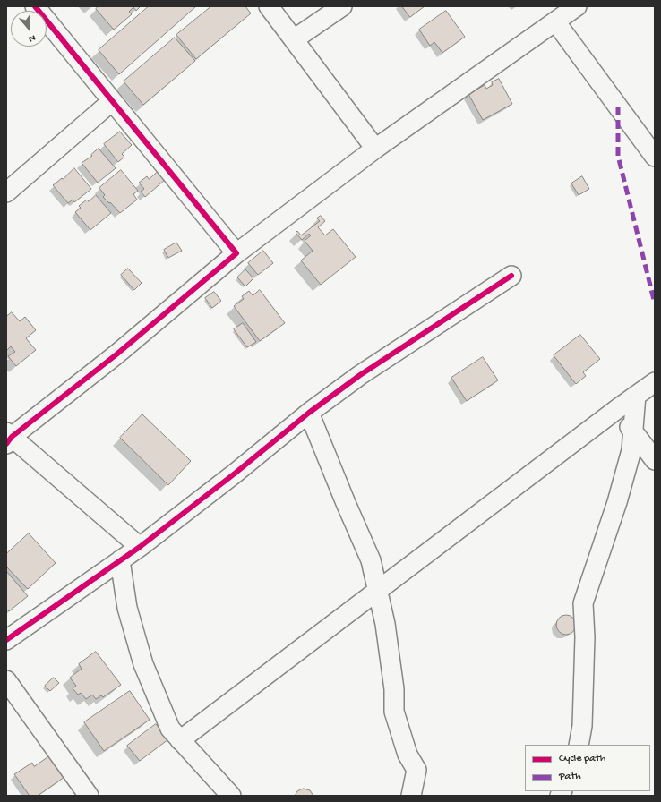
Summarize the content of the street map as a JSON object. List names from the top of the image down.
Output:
{
  "legend": ["Cycle path", "Path"],
  "north": "bottom"
}
